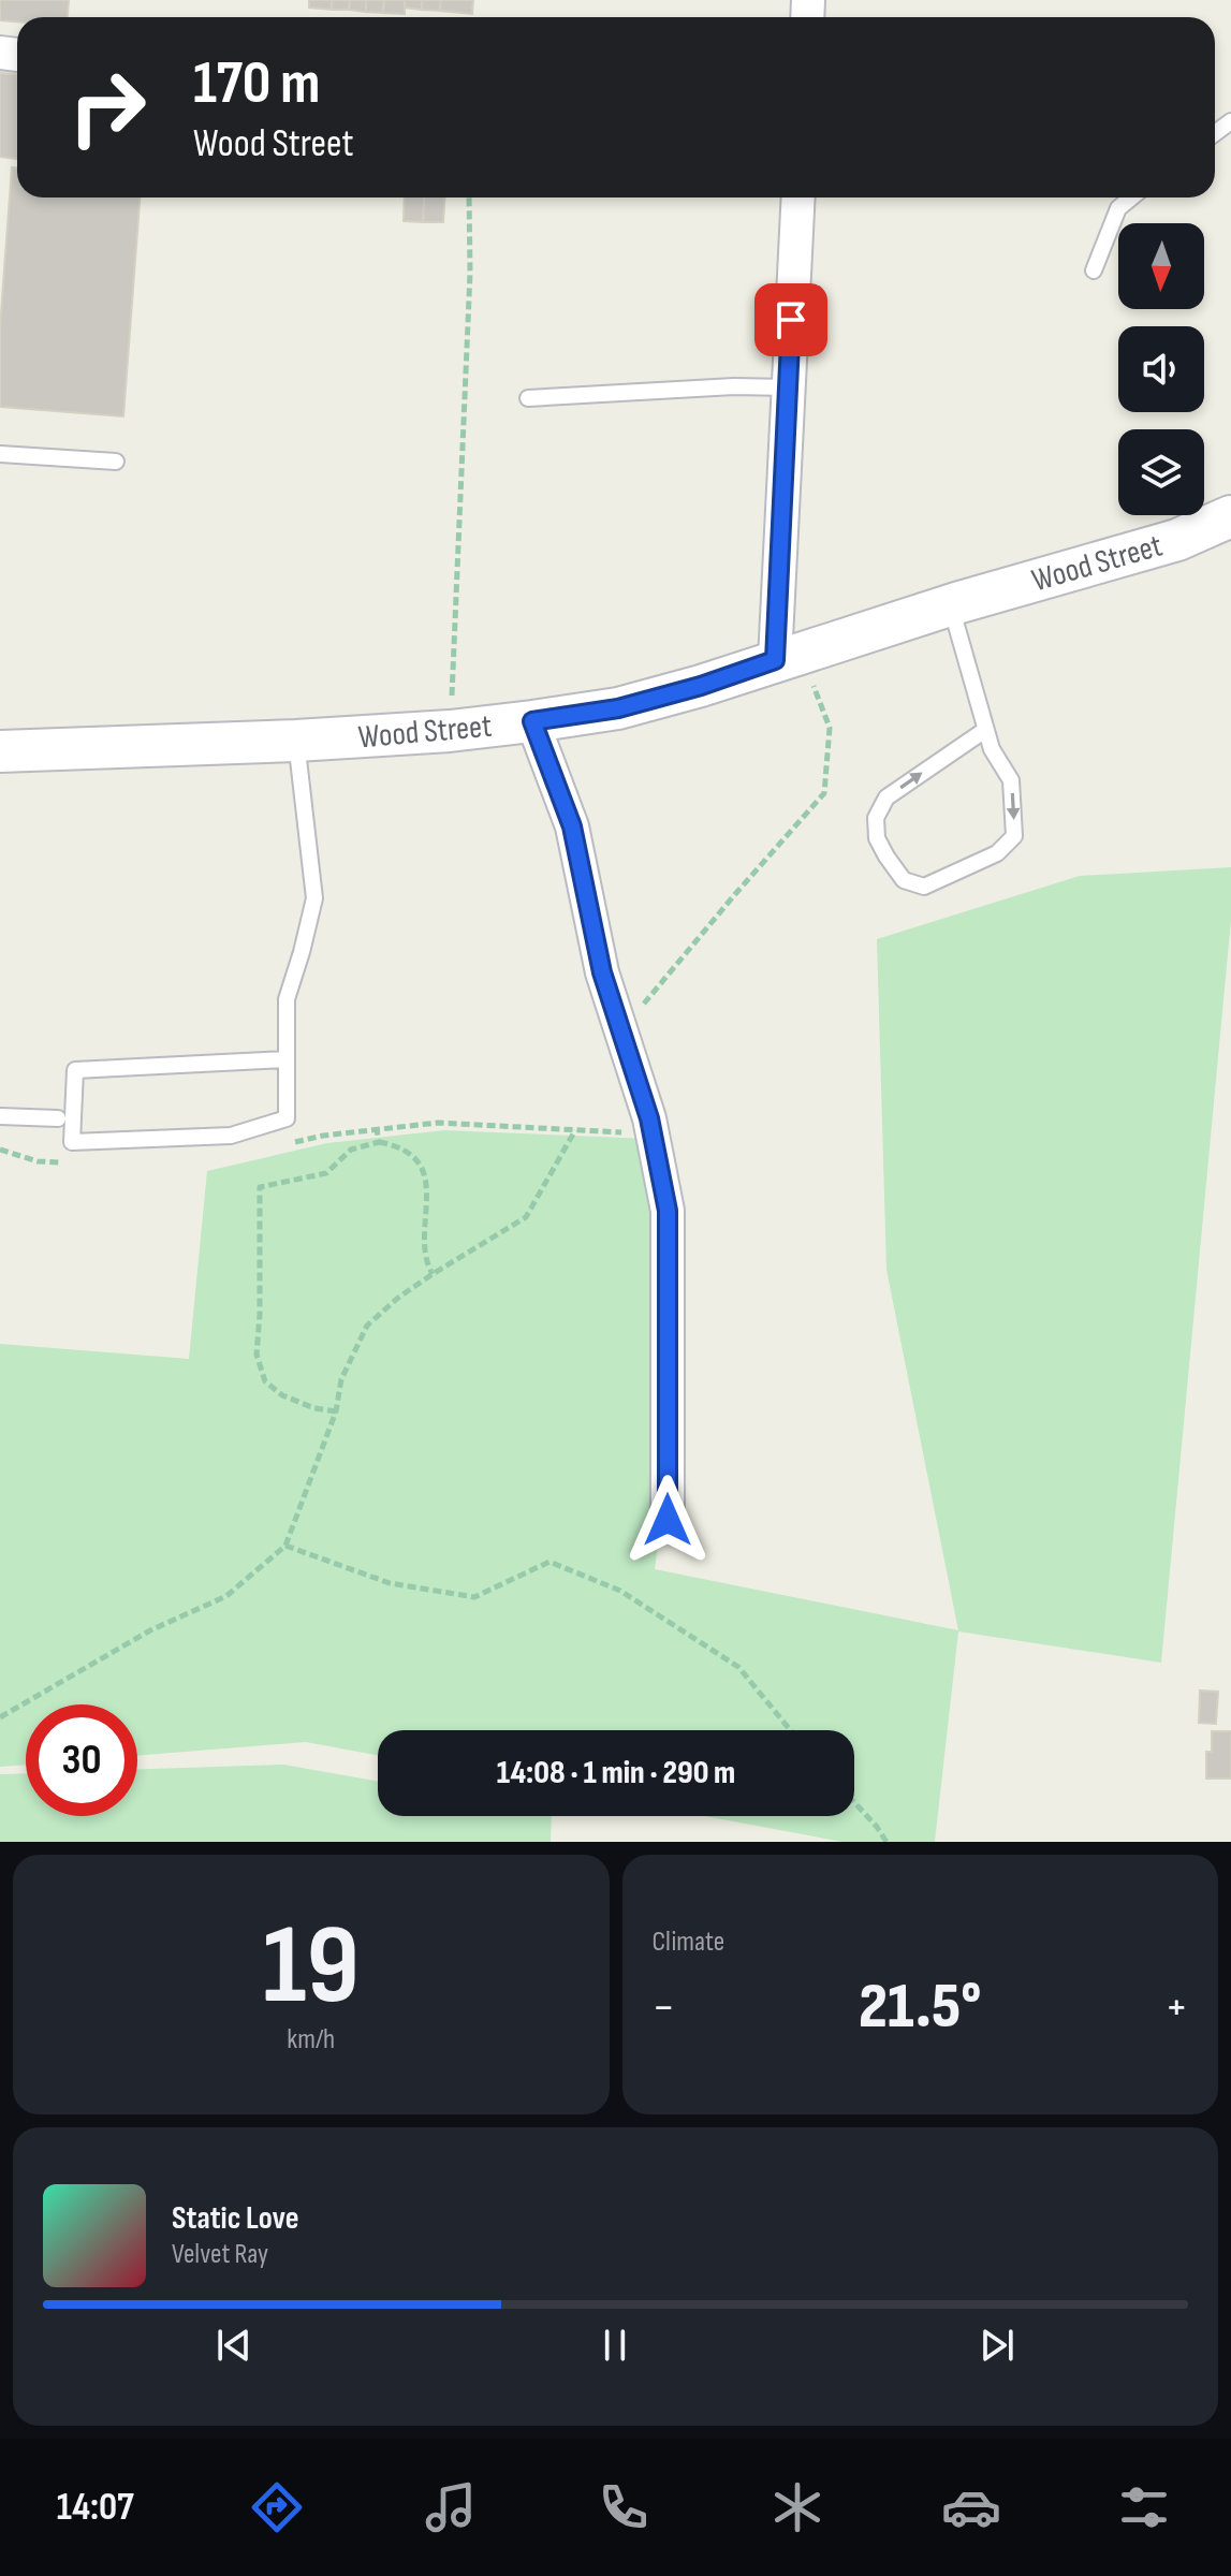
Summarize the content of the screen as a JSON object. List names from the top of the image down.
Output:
{
  "streets": {
    "street": ["Wood Street"]
  },
  "north": "bottom",
  "page": {
    "turn": ["170 m", "Wood Street"],
    "limit": "30",
    "trip": "14:08 · 1 min · 290 m",
    "tile": [
      ["19", "km/h"],
      "Climate"
    ],
    "heat": ["−", "21.5°", "+"],
    "song": ["Static Love", "Velvet Ray"],
    "tabs": "14:07"
  }
}
